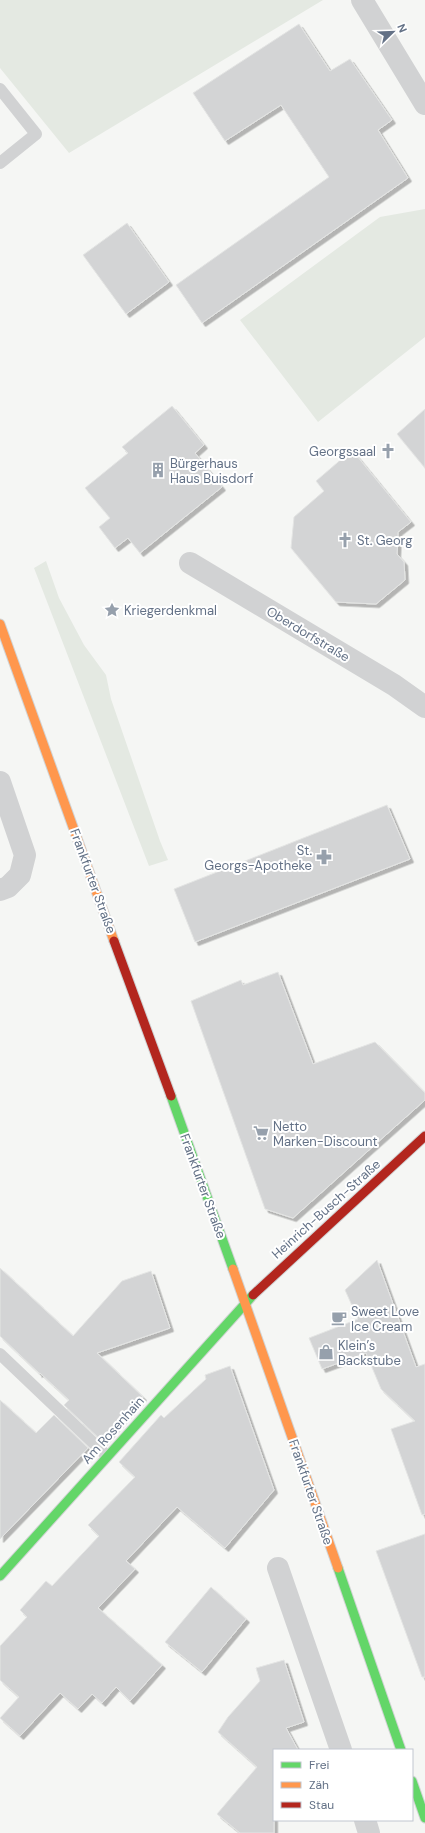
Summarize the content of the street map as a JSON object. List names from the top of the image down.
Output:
{
  "streets": {
    "main road": ["Frankfurter Straße", "Heinrich-Busch-Straße", "Am Rosenhain"],
    "street": ["Oberdorfstraße"]
  },
  "crossings": [
    ["Frankfurter Straße", "Heinrich-Busch-Straße"],
    ["Frankfurter Straße", "Am Rosenhain"],
    ["Heinrich-Busch-Straße", "Am Rosenhain"]
  ],
  "places": {
    "church": ["Georgssaal", "St. Georg"],
    "building": ["Bürgerhaus Haus Buisdorf"],
    "place": ["Kriegerdenkmal"],
    "pharmacy": ["St. Georgs-Apotheke"],
    "supermarket": ["Netto Marken-Discount"],
    "cafe": ["Sweet Love Ice Cream"],
    "shop": ["Klein’s Backstube"]
  },
  "legend": ["Frei", "Zäh", "Stau"],
  "north": "top right"
}
